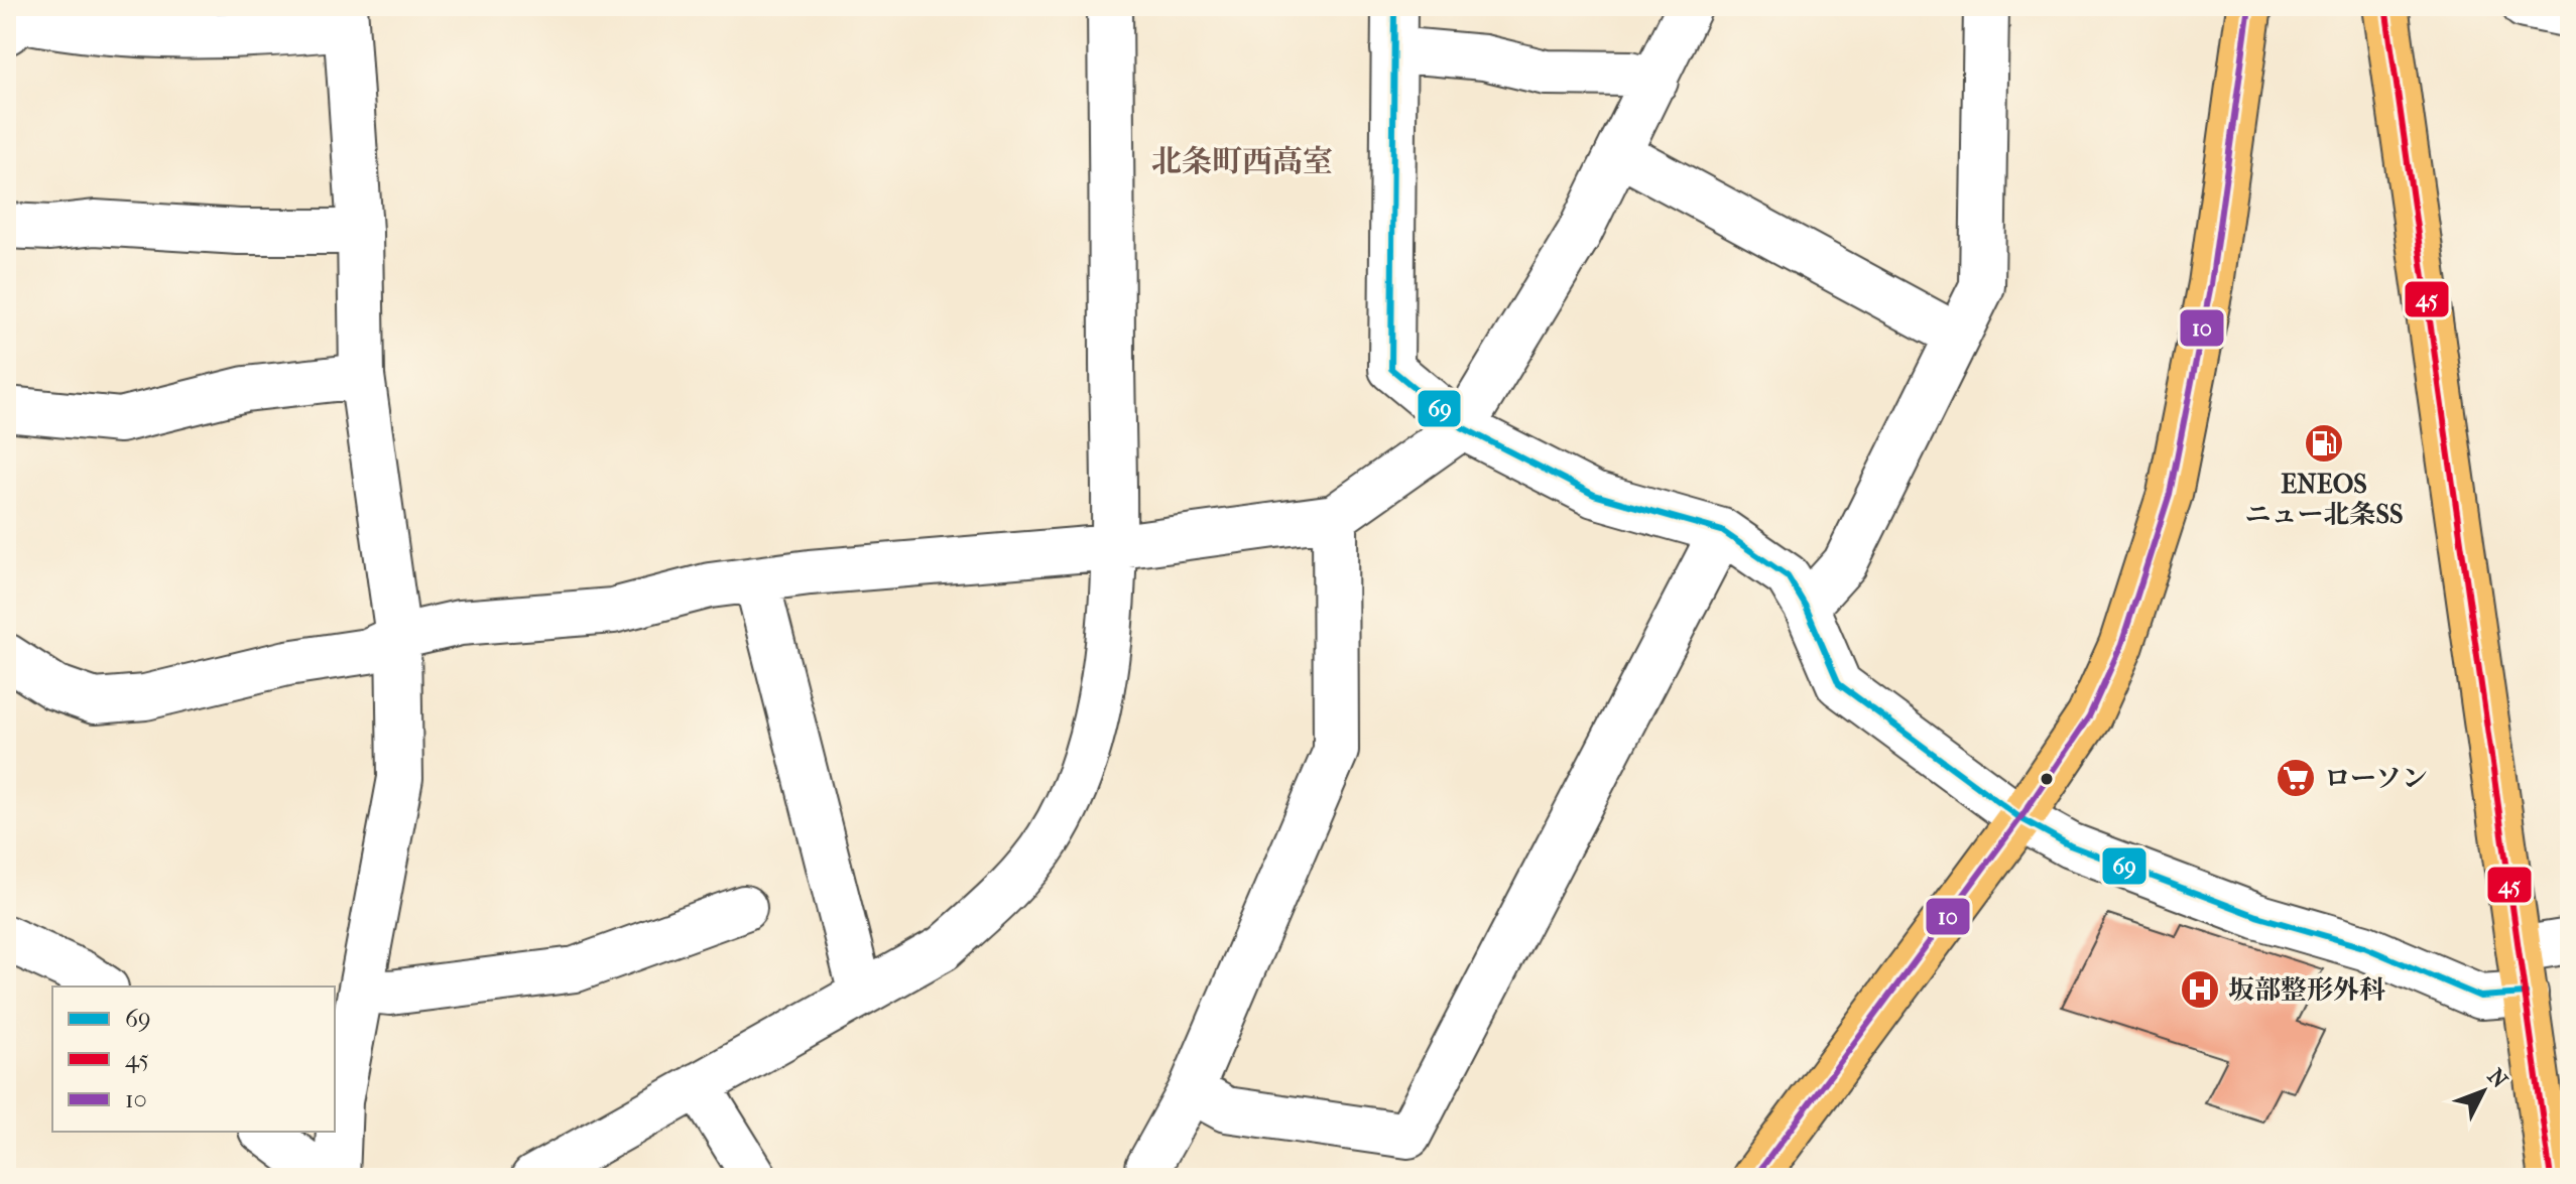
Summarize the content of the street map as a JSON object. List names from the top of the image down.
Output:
{
  "districts": ["北条町西高室"],
  "places": {
    "fuel station": ["ENEOS ニュー北条SS"],
    "supermarket": ["ローソン"],
    "hospital": ["坂部整形外科"]
  },
  "lines": ["transit line 69", "transit line 45", "transit line 10"],
  "legend": ["69", "45", "10"],
  "north": "top right"
}
